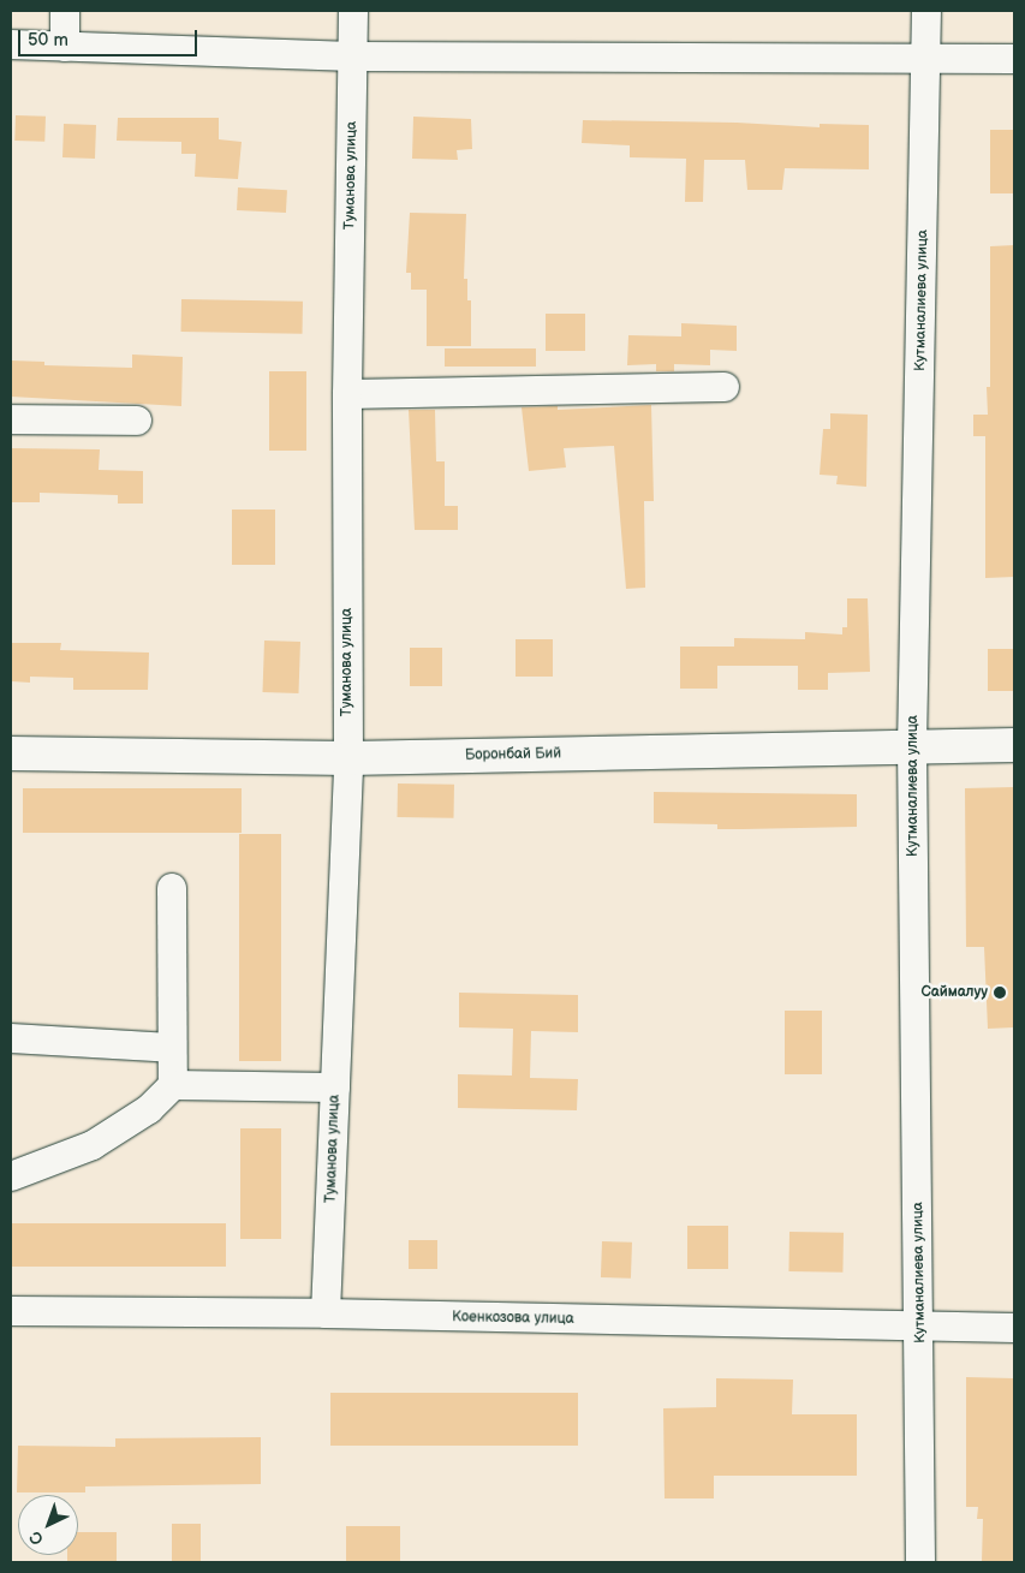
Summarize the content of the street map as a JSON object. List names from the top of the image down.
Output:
{
  "streets": {
    "street": [
      "Туманова улица",
      "Кутманалиева улица",
      "Боронбай Бий",
      "Коенкозова улица"
    ]
  },
  "crossings": [
    ["Туманова улица", "Боронбай Бий"],
    ["Туманова улица", "Коенкозова улица"],
    ["Кутманалиева улица", "Боронбай Бий"],
    ["Кутманалиева улица", "Коенкозова улица"]
  ],
  "places": ["Саймалуу"],
  "scale_bar": "50 m",
  "north": "bottom left"
}
